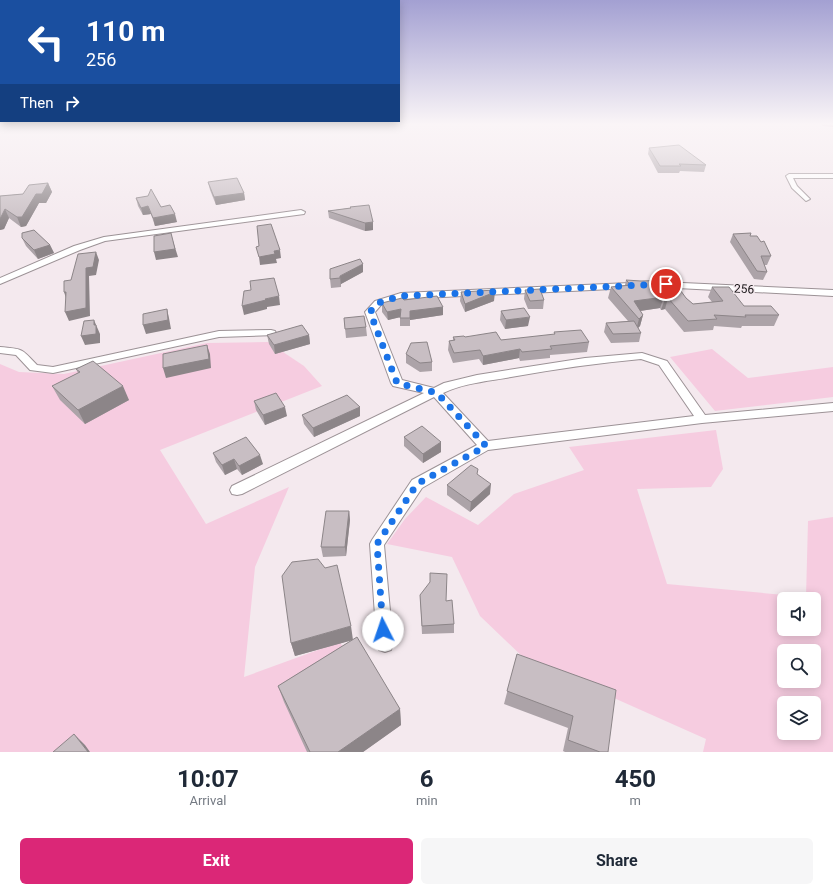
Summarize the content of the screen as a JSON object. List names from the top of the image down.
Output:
{
  "streets": {
    "street": ["256"]
  },
  "page": {
    "turn": ["110 m", "256"],
    "then": "Then",
    "eta": [
      "10:07",
      "Arrival",
      "6",
      "min",
      "450",
      "m"
    ],
    "buttons": ["Exit", "Share"]
  }
}
